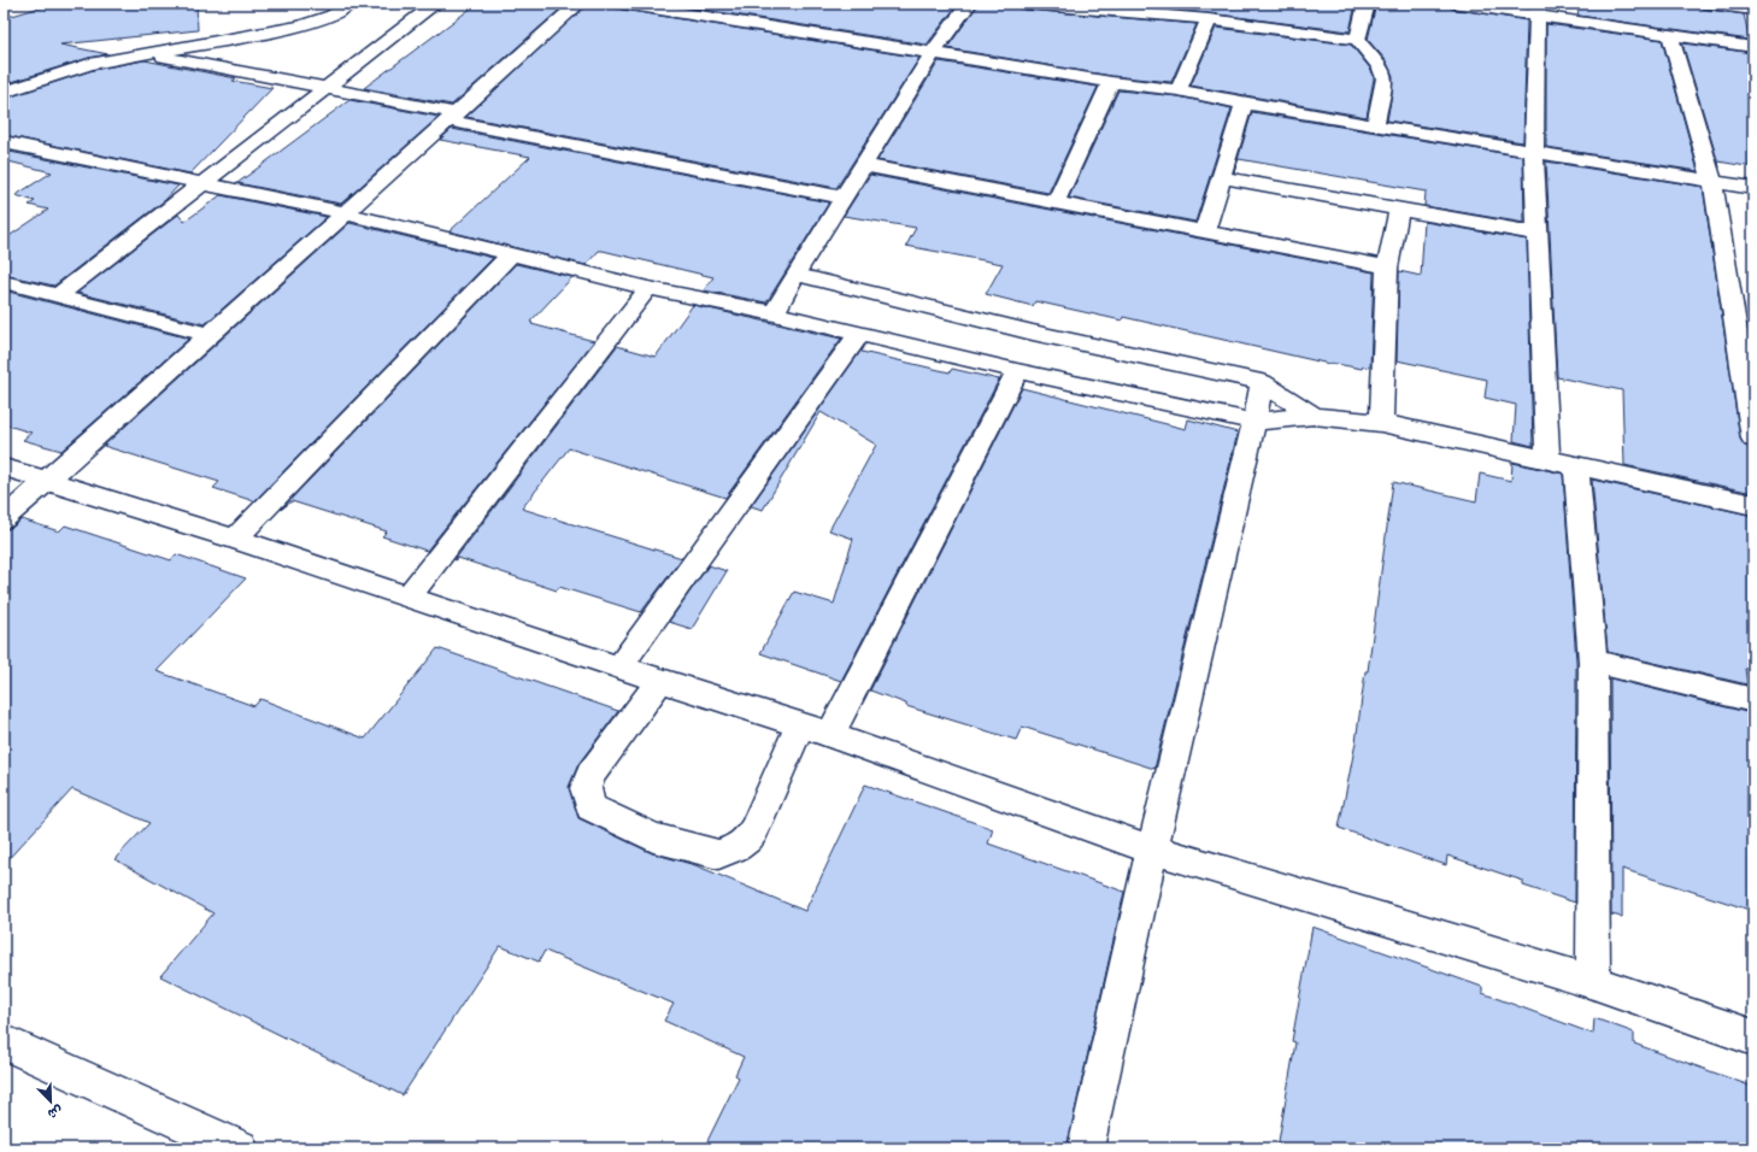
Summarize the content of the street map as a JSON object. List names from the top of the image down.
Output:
{
  "north": "bottom right"
}
